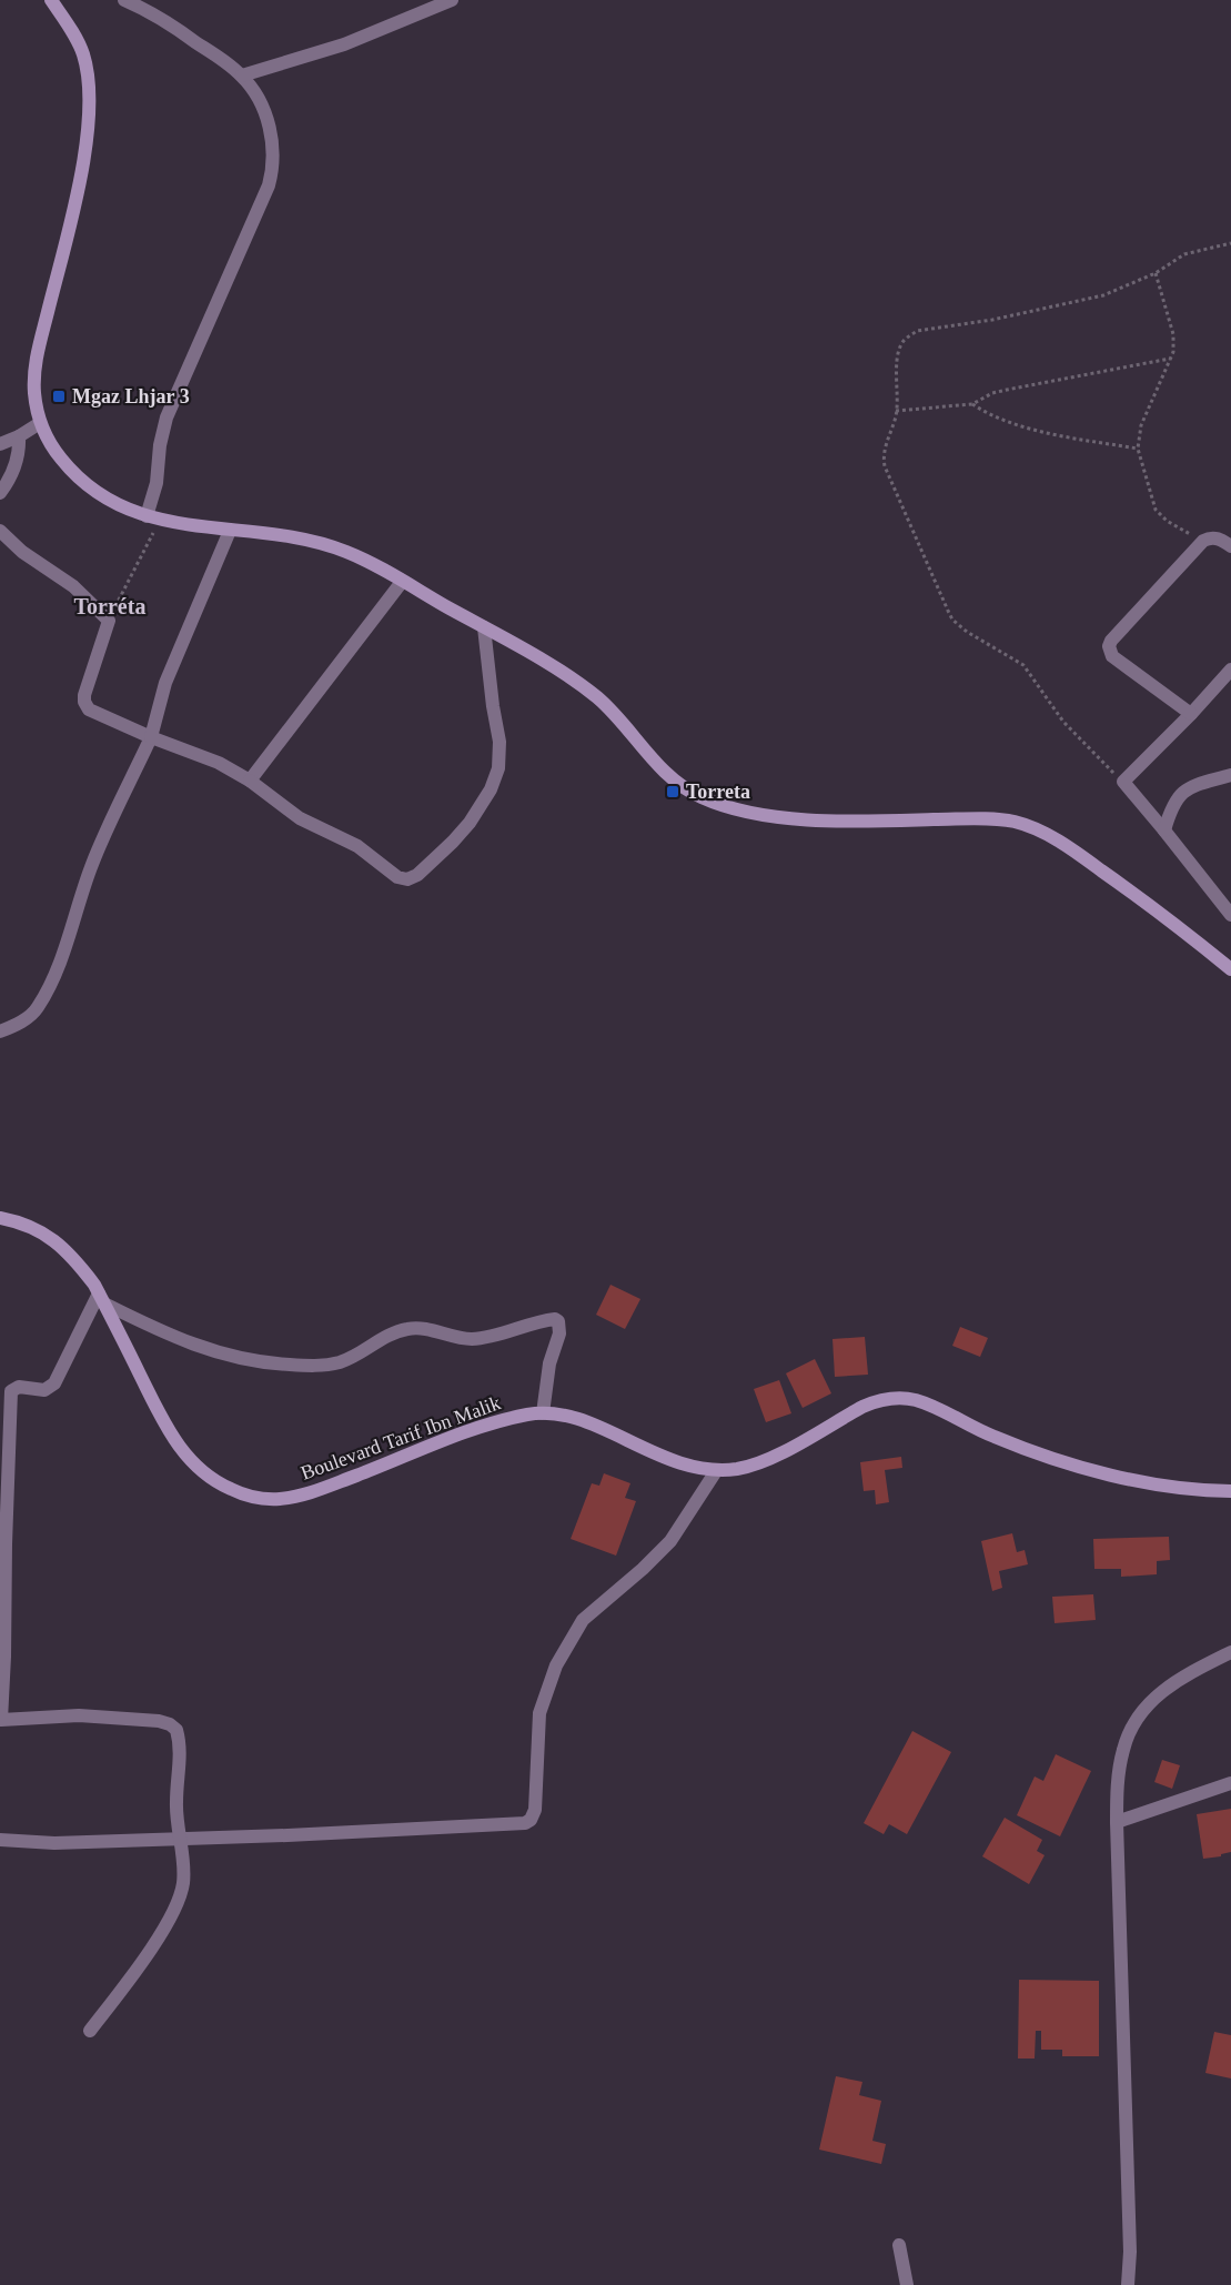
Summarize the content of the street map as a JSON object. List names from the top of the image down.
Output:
{
  "streets": {
    "street": ["Boulevard Tarif Ibn Malik"]
  },
  "districts": ["Torréta"],
  "places": {
    "transit": ["Mgaz Lhjar 3", "Torreta"]
  }
}
